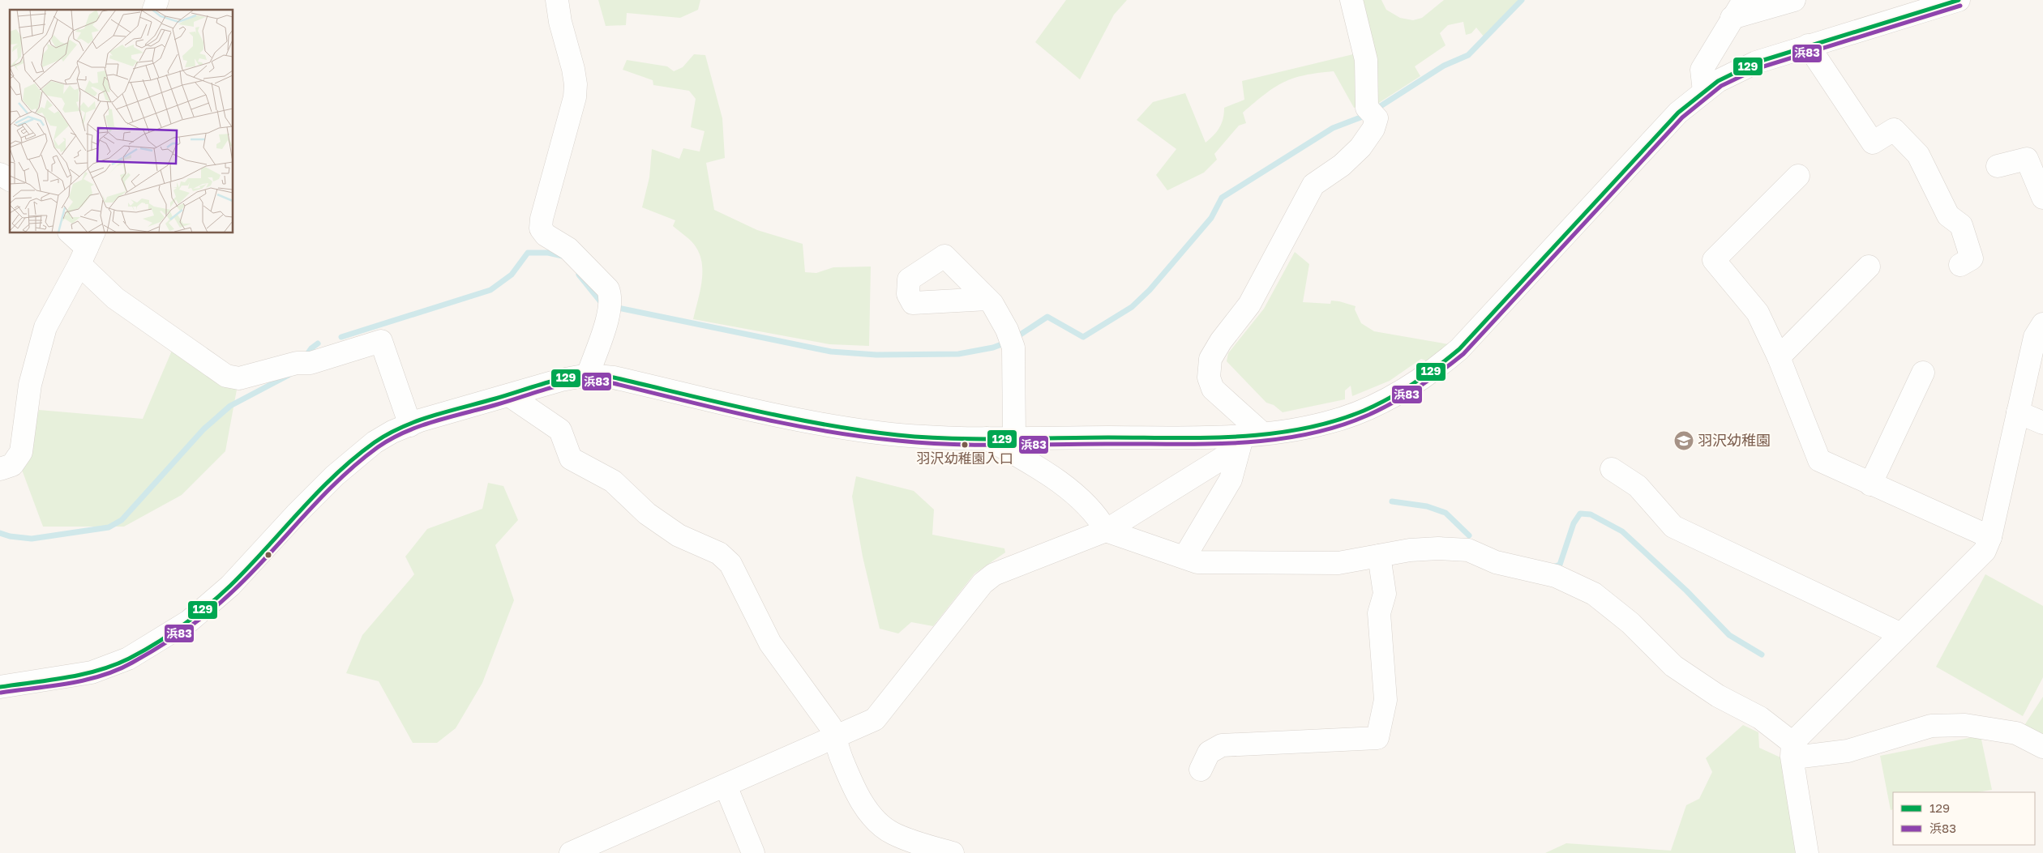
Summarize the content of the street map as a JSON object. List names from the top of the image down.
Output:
{
  "places": {
    "school or university": ["羽沢幼稚園"],
    "other": ["羽沢幼稚園入口"]
  },
  "lines": ["transit line 129", "transit line 浜83"],
  "legend": ["129", "浜83"]
}
